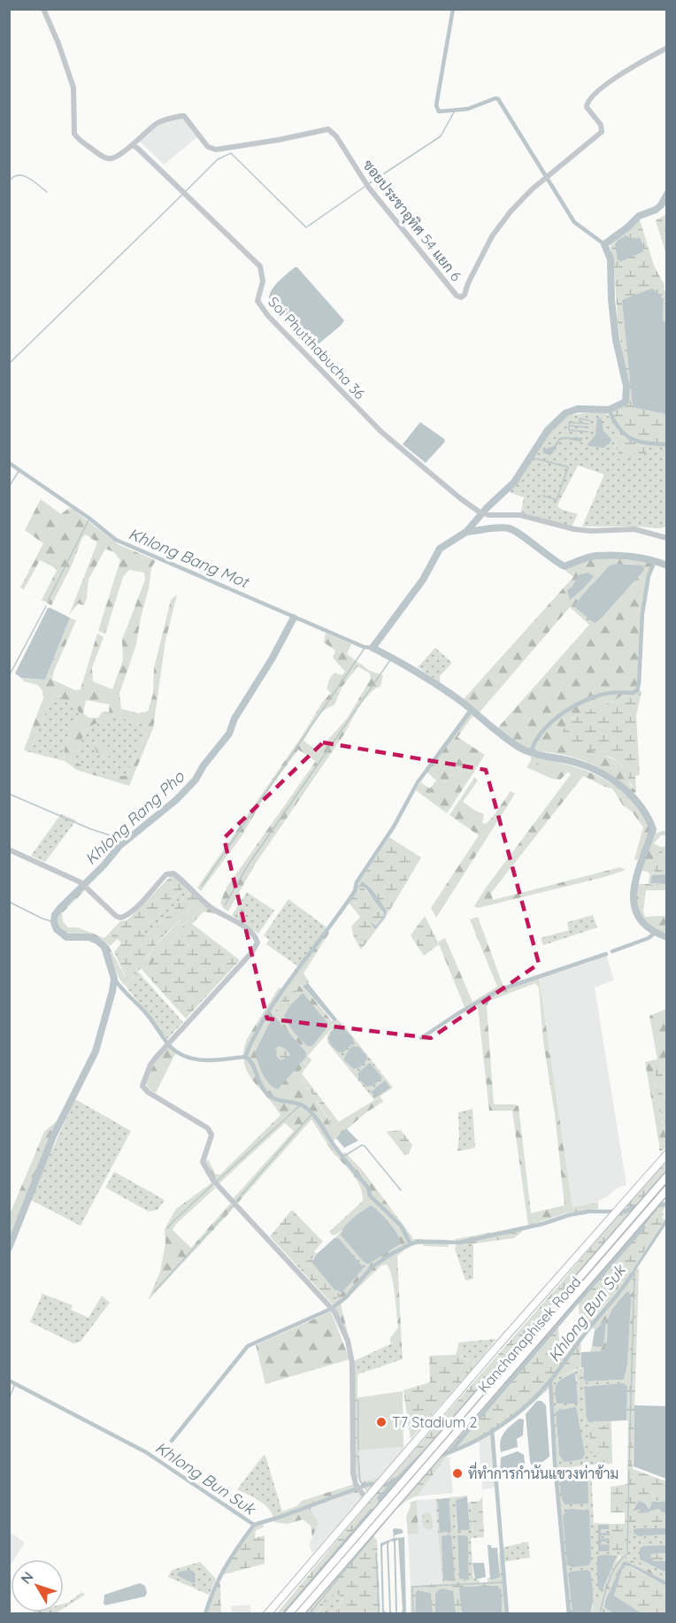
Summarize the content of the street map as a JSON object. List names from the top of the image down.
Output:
{
  "streets": {
    "highway": ["Kanchanaphisek Road"],
    "street": ["ซอยประชาอุทิศ 54 แยก 6", "Soi Phutthabucha 36"]
  },
  "crossings": [
    ["ซอยประชาอุทิศ 54 แยก 6", "Soi Phutthabucha 36"]
  ],
  "water": ["Khlong Bang Mot", "Khlong Rang Pho", "Khlong Bun Suk"],
  "places": ["T7 Stadium 2", "ที่ทำการกำนันแขวงท่าข้าม"],
  "north": "top left"
}
